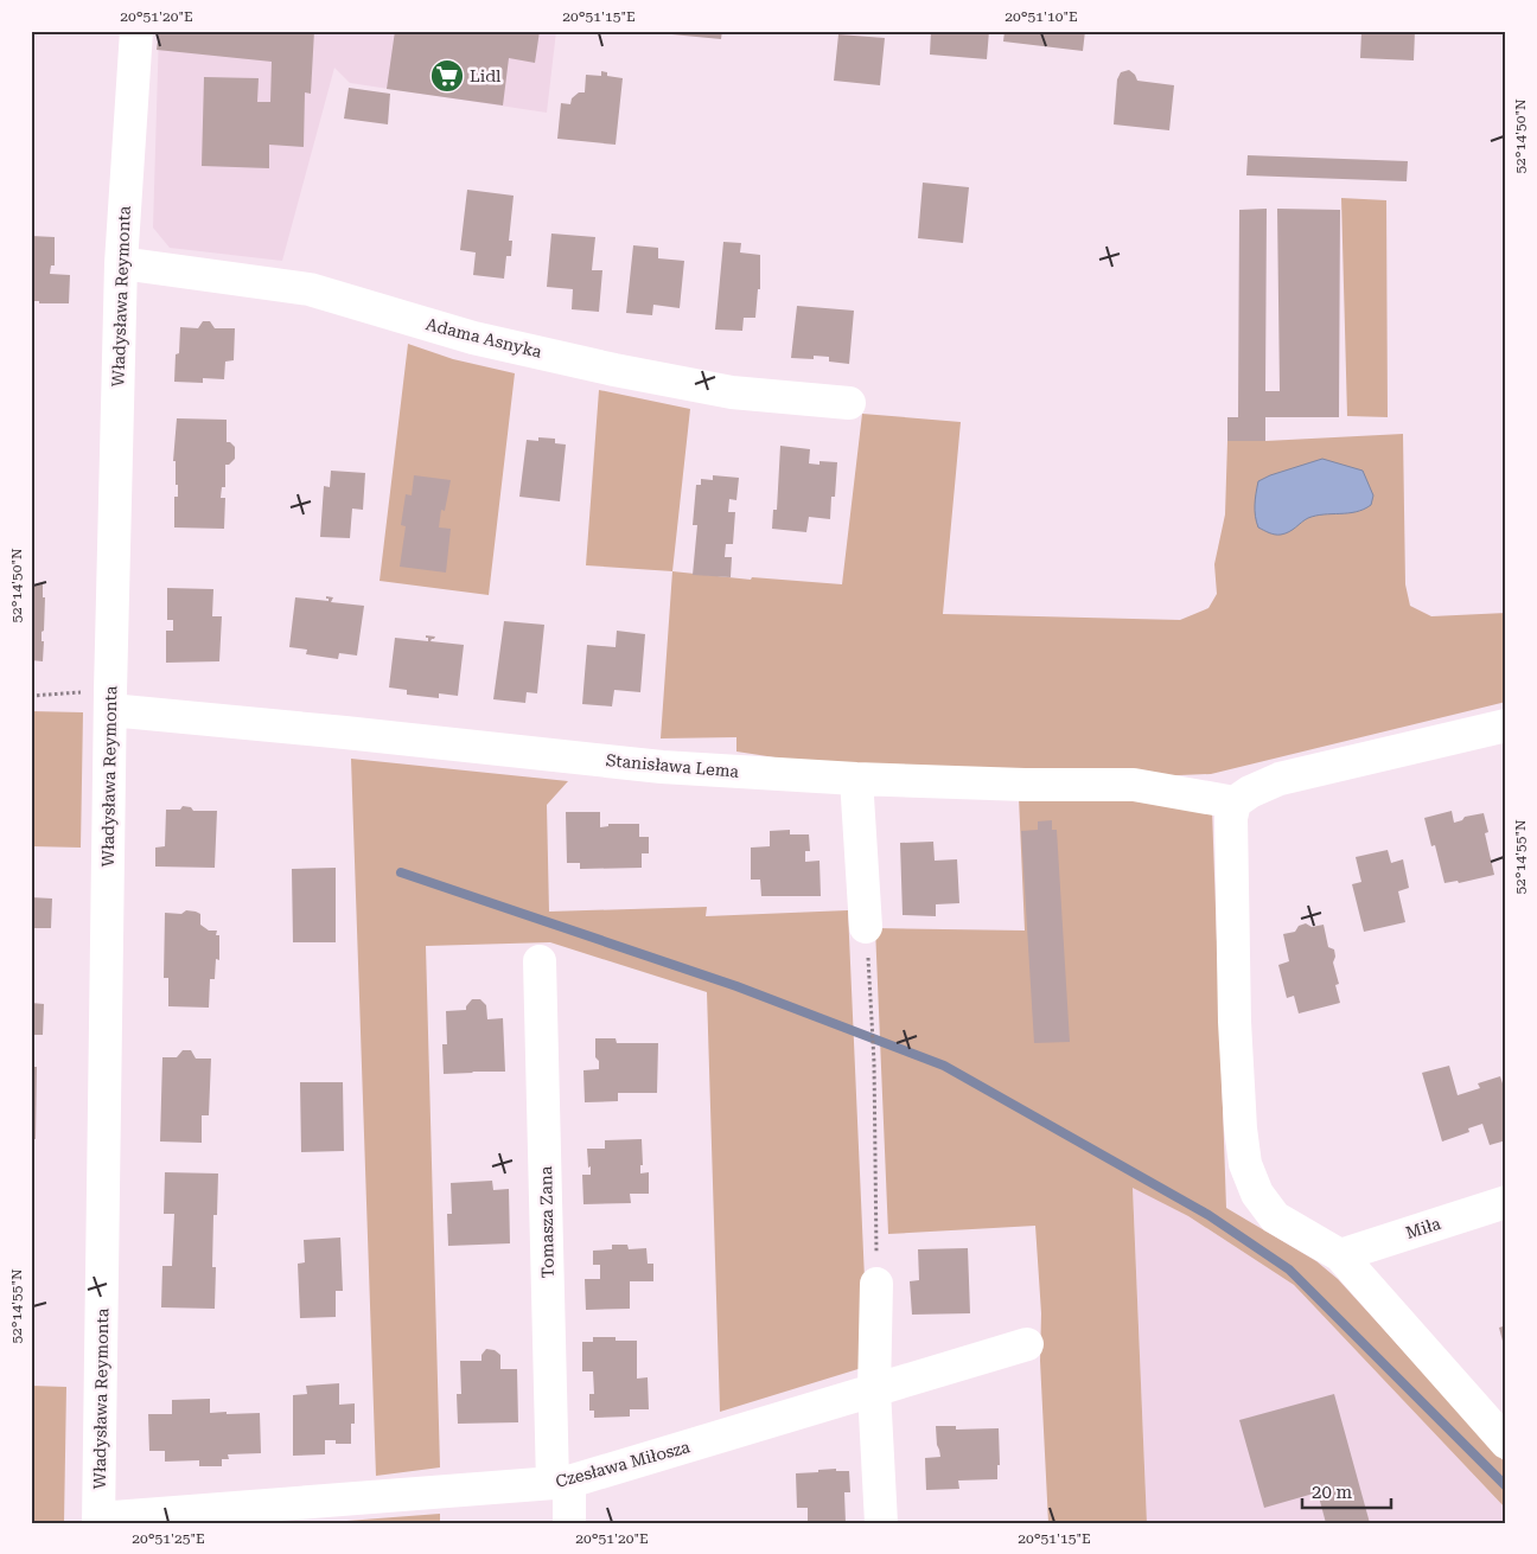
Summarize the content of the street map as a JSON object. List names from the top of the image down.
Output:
{
  "streets": {
    "street": [
      "Władysława Reymonta",
      "Adama Asnyka",
      "Stanisława Lema",
      "Tomasza Zana",
      "Miła",
      "Czesława Miłosza"
    ]
  },
  "crossings": [
    ["Władysława Reymonta", "Adama Asnyka"],
    ["Władysława Reymonta", "Stanisława Lema"],
    ["Władysława Reymonta", "Czesława Miłosza"],
    ["Tomasza Zana", "Czesława Miłosza"]
  ],
  "places": {
    "supermarket": ["Lidl"]
  },
  "scale_bar": "20 m",
  "coordinates": [
    "20°51'20\"E",
    "20°51'15\"E",
    "20°51'10\"E",
    "52°14'50\"N",
    "52°14'55\"N",
    "20°51'25\"E"
  ]
}
